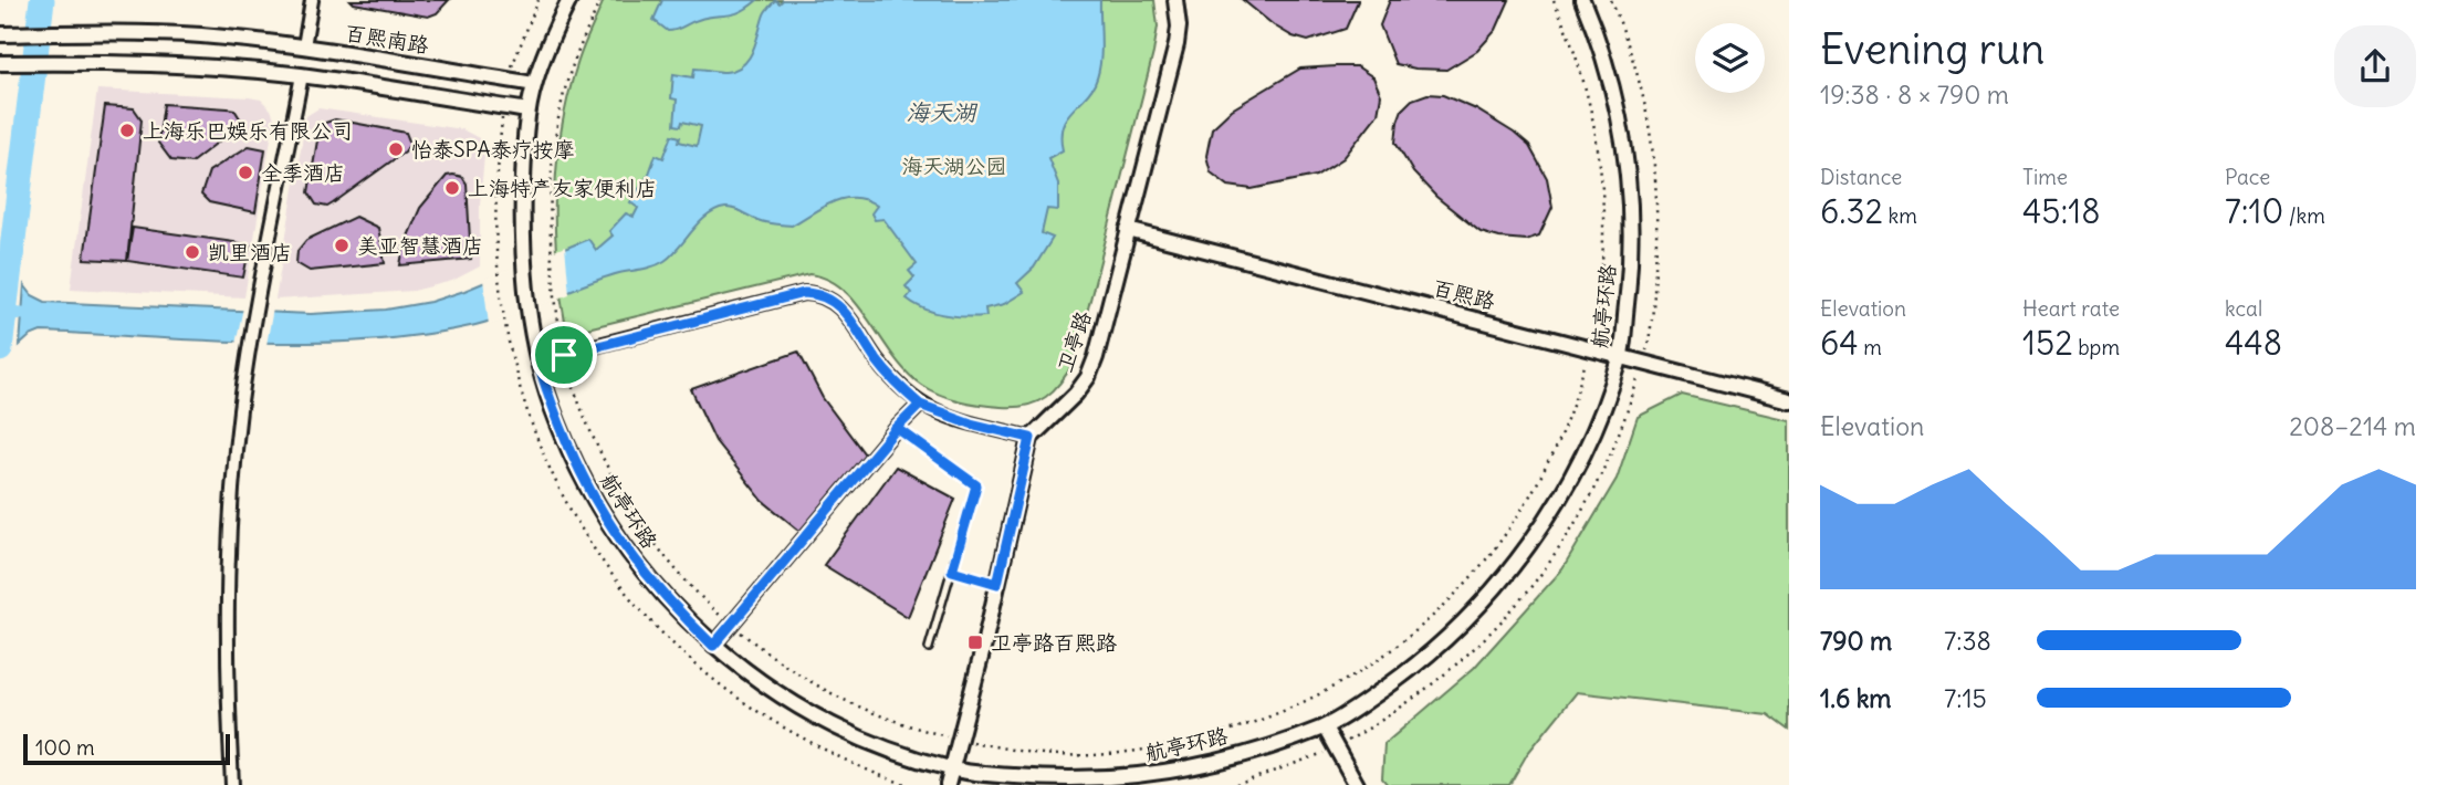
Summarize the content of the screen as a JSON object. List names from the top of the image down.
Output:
{
  "streets": {
    "street": [
      "百熙南路",
      "百熙路",
      "航亭环路",
      "卫亭路"
    ]
  },
  "crossings": [
    ["百熙南路", "航亭环路"],
    ["百熙路", "航亭环路"],
    ["百熙路", "卫亭路"]
  ],
  "water": ["海天湖"],
  "parks": ["海天湖公园"],
  "places": {
    "other": [
      "上海乐巴娱乐有限公司",
      "怡泰SPA泰疗按摩",
      "全季酒店",
      "上海特产友家便利店",
      "美亚智慧酒店",
      "凯里酒店"
    ],
    "transit": ["卫亭路百熙路"]
  },
  "scale_bar": "100 m",
  "page": {
    "heading": ["Evening run", "19:38 · 8 × 790 m"],
    "stats": [
      ["Distance", "6.32 km"],
      ["Time", "45:18"],
      ["Pace", "7:10 /km"],
      ["Elevation", "64 m"],
      ["Heart rate", "152 bpm"],
      ["kcal", "448"]
    ],
    "chart": ["Elevation", "208–214 m"],
    "list": [
      {
        "name": "790 m",
        "note": "7:38"
      },
      {
        "name": "1.6 km",
        "note": "7:15"
      }
    ],
    "scale": "100 m"
  }
}
